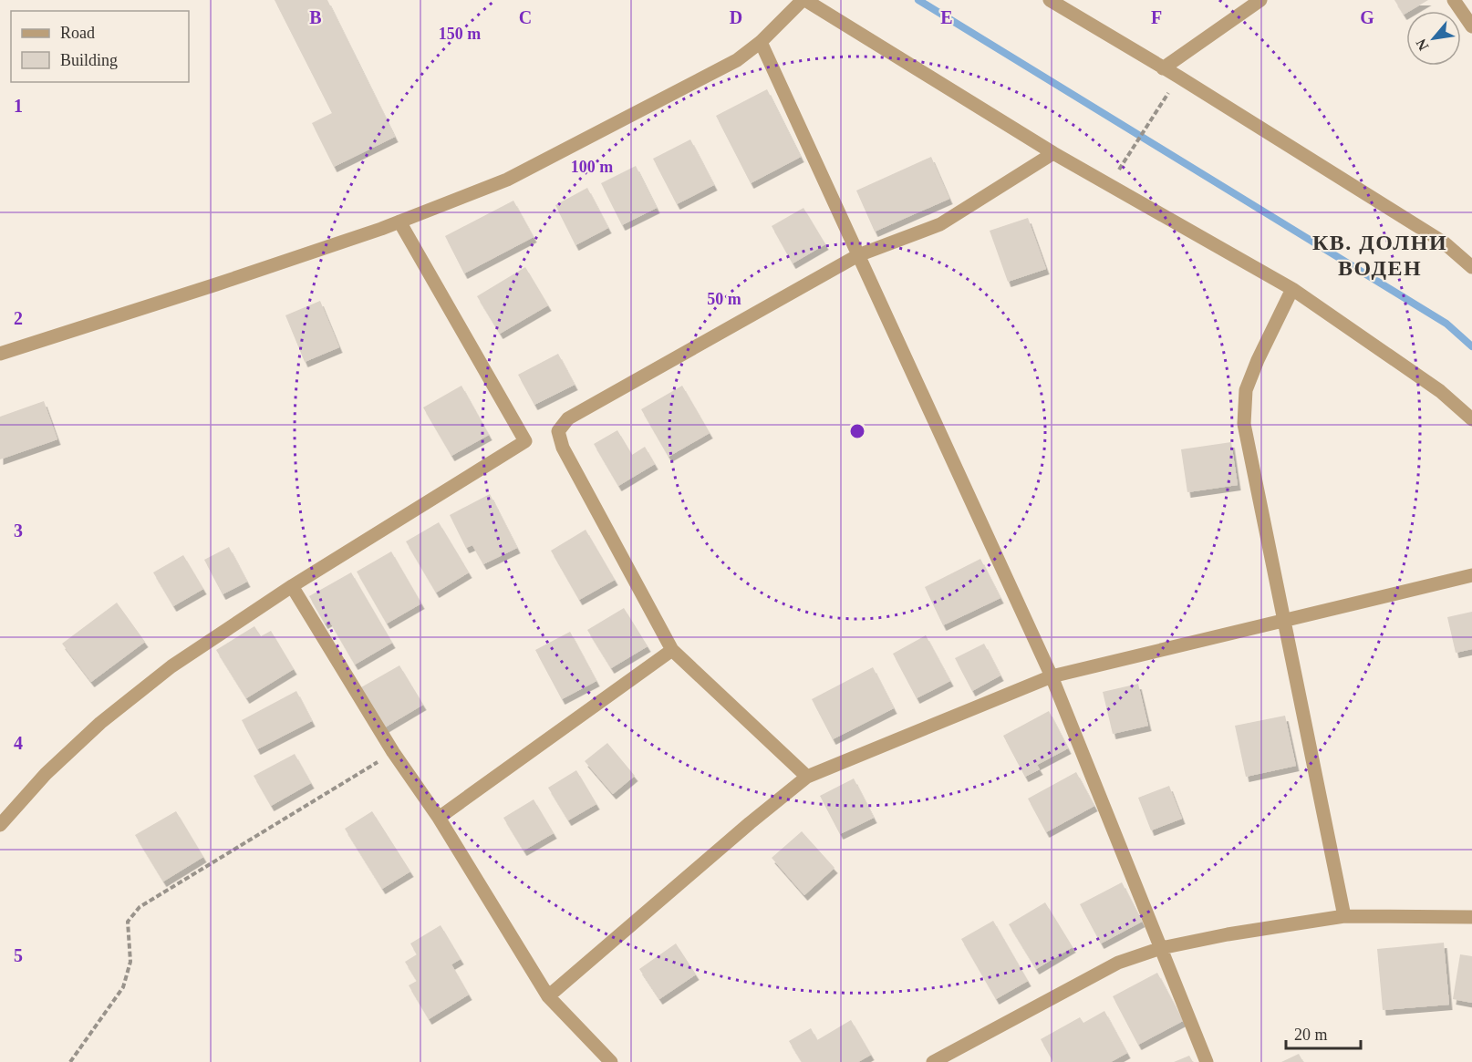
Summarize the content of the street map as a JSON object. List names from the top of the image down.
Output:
{
  "districts": ["КВ. ДОЛНИ ВОДЕН"],
  "legend": ["Road", "Building"],
  "scale_bar": "20 m",
  "north": "bottom left",
  "grid": {
    "columns": [
      "B",
      "C",
      "D",
      "E",
      "F",
      "G"
    ],
    "rows": [
      "1",
      "2",
      "3",
      "4",
      "5"
    ]
  },
  "rings": ["150 m", "100 m", "50 m"]
}
